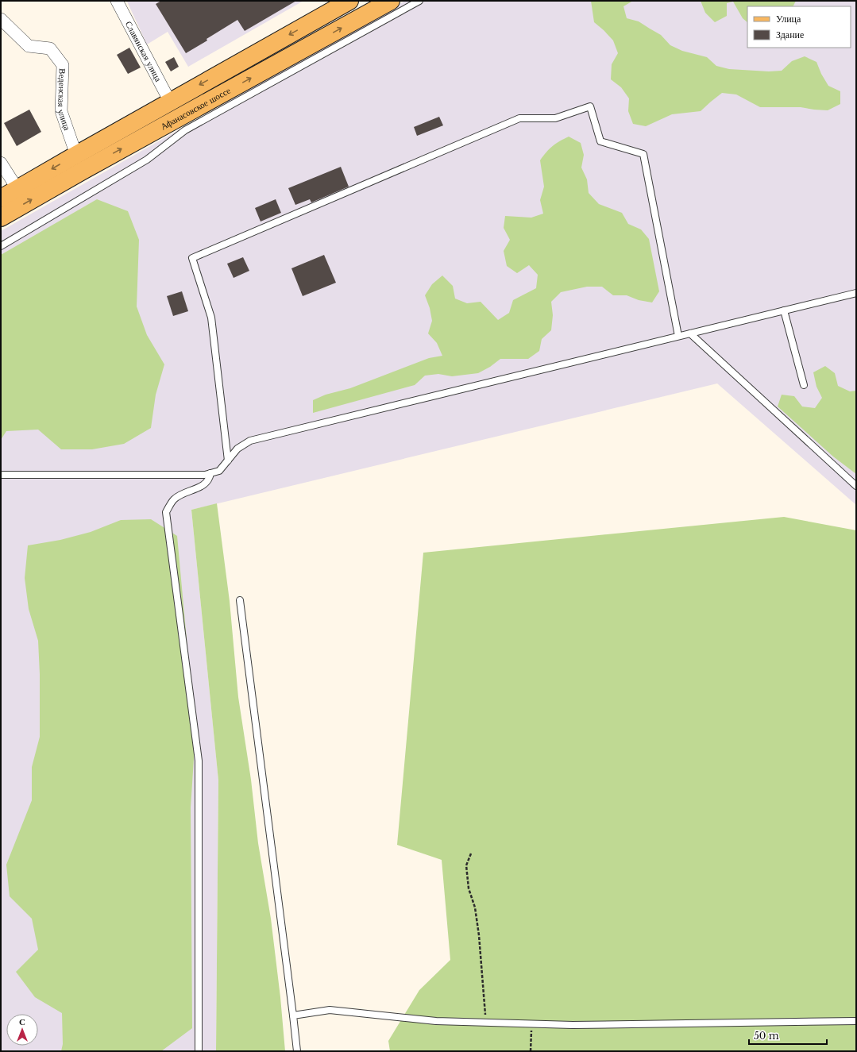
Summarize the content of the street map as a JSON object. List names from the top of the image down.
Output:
{
  "streets": {
    "main road": ["Афанасовское шоссе"],
    "street": ["Славянская улица", "Веденская улица"]
  },
  "crossings": [
    ["Славянская улица", "Афанасовское шоссе"],
    ["Веденская улица", "Афанасовское шоссе"]
  ],
  "legend": ["Улица", "Здание"],
  "scale_bar": "50 m",
  "north": "top"
}
